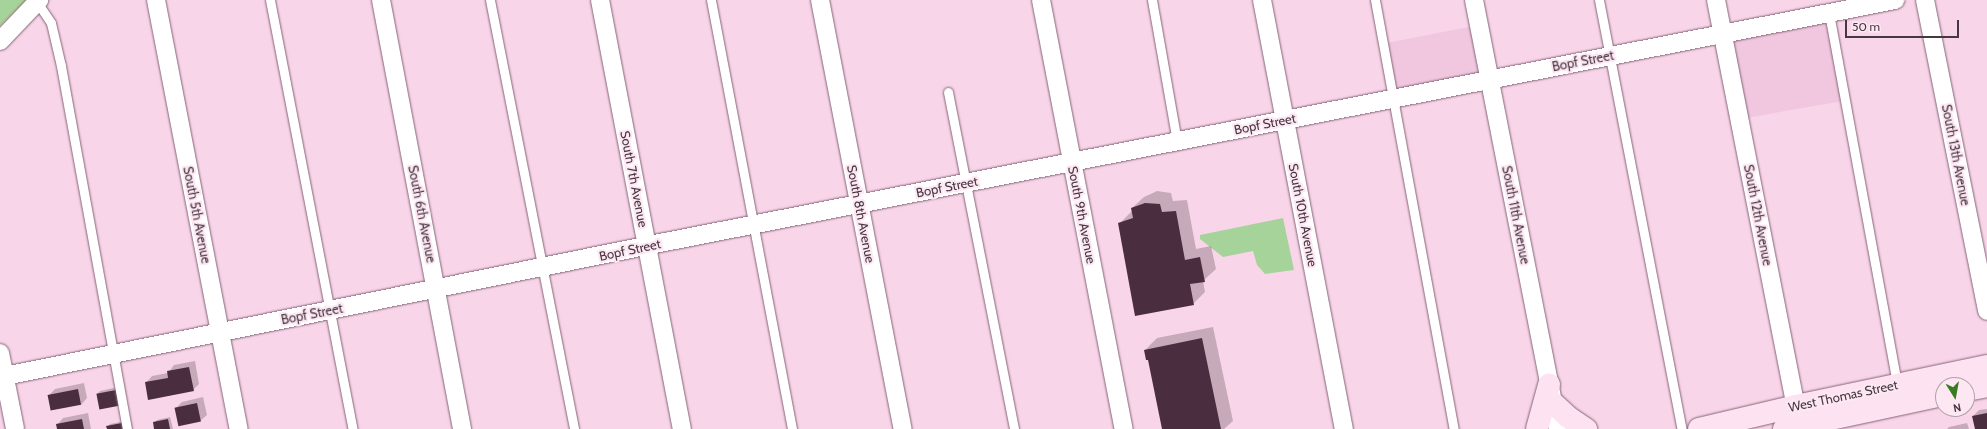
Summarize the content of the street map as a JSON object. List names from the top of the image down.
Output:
{
  "streets": {
    "main road": ["West Thomas Street"],
    "street": [
      "Bopf Street",
      "South 13th Avenue",
      "South 7th Avenue",
      "South 6th Avenue",
      "South 8th Avenue",
      "South 5th Avenue",
      "South 9th Avenue",
      "South 10th Avenue",
      "South 11th Avenue",
      "South 12th Avenue"
    ]
  },
  "crossings": [
    ["Bopf Street", "South 7th Avenue"],
    ["Bopf Street", "South 6th Avenue"],
    ["Bopf Street", "South 8th Avenue"],
    ["Bopf Street", "South 5th Avenue"],
    ["Bopf Street", "South 9th Avenue"],
    ["Bopf Street", "South 10th Avenue"],
    ["Bopf Street", "South 11th Avenue"],
    ["Bopf Street", "South 12th Avenue"],
    ["South 12th Avenue", "West Thomas Street"]
  ],
  "scale_bar": "50 m",
  "north": "bottom"
}
